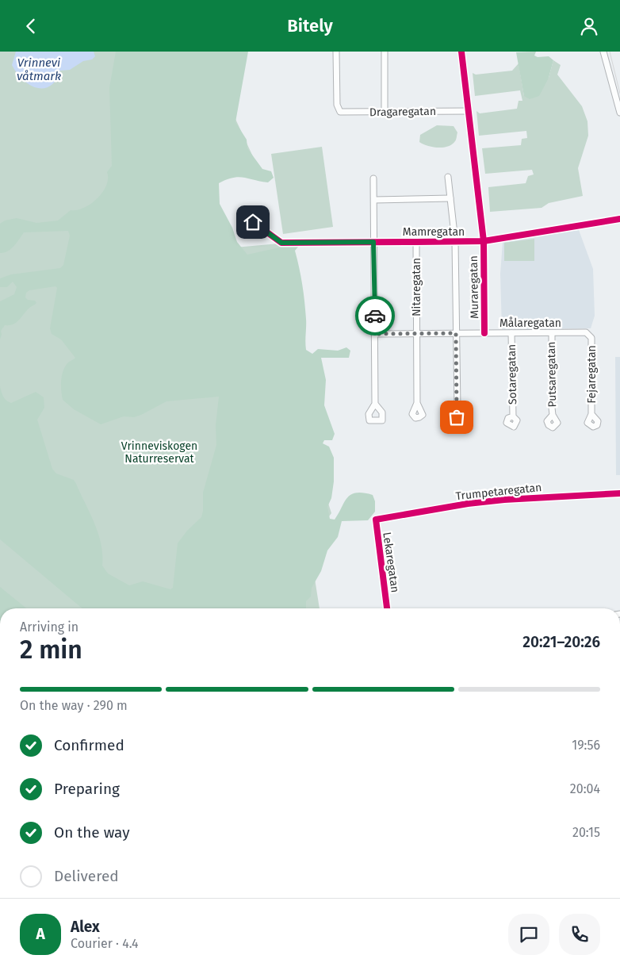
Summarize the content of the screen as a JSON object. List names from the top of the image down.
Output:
{
  "streets": {
    "street": [
      "Dragaregatan",
      "Mamregatan",
      "Nitaregatan",
      "Muraregatan",
      "Målaregatan",
      "Sotaregatan",
      "Putsaregatan",
      "Fejaregatan",
      "Trumpetaregatan",
      "Lekaregatan"
    ]
  },
  "crossings": [
    ["Mamregatan", "Nitaregatan"],
    ["Mamregatan", "Muraregatan"],
    ["Nitaregatan", "Målaregatan"],
    ["Muraregatan", "Målaregatan"],
    ["Målaregatan", "Sotaregatan"],
    ["Målaregatan", "Putsaregatan"],
    ["Målaregatan", "Fejaregatan"],
    ["Trumpetaregatan", "Lekaregatan"]
  ],
  "water": ["Vrinnevi våtmark"],
  "parks": ["Vrinneviskogen Naturreservat"],
  "page": {
    "header": "Bitely",
    "heading": ["2 min", "Arriving in", "20:21–20:26"],
    "panel": ["Alex", "Courier · 4.4"],
    "bar": "On the way · 290 m",
    "list": [
      ["Confirmed", "19:56"],
      ["Preparing", "20:04"],
      ["On the way", "20:15"],
      "Delivered"
    ],
    "round": "A"
  }
}
